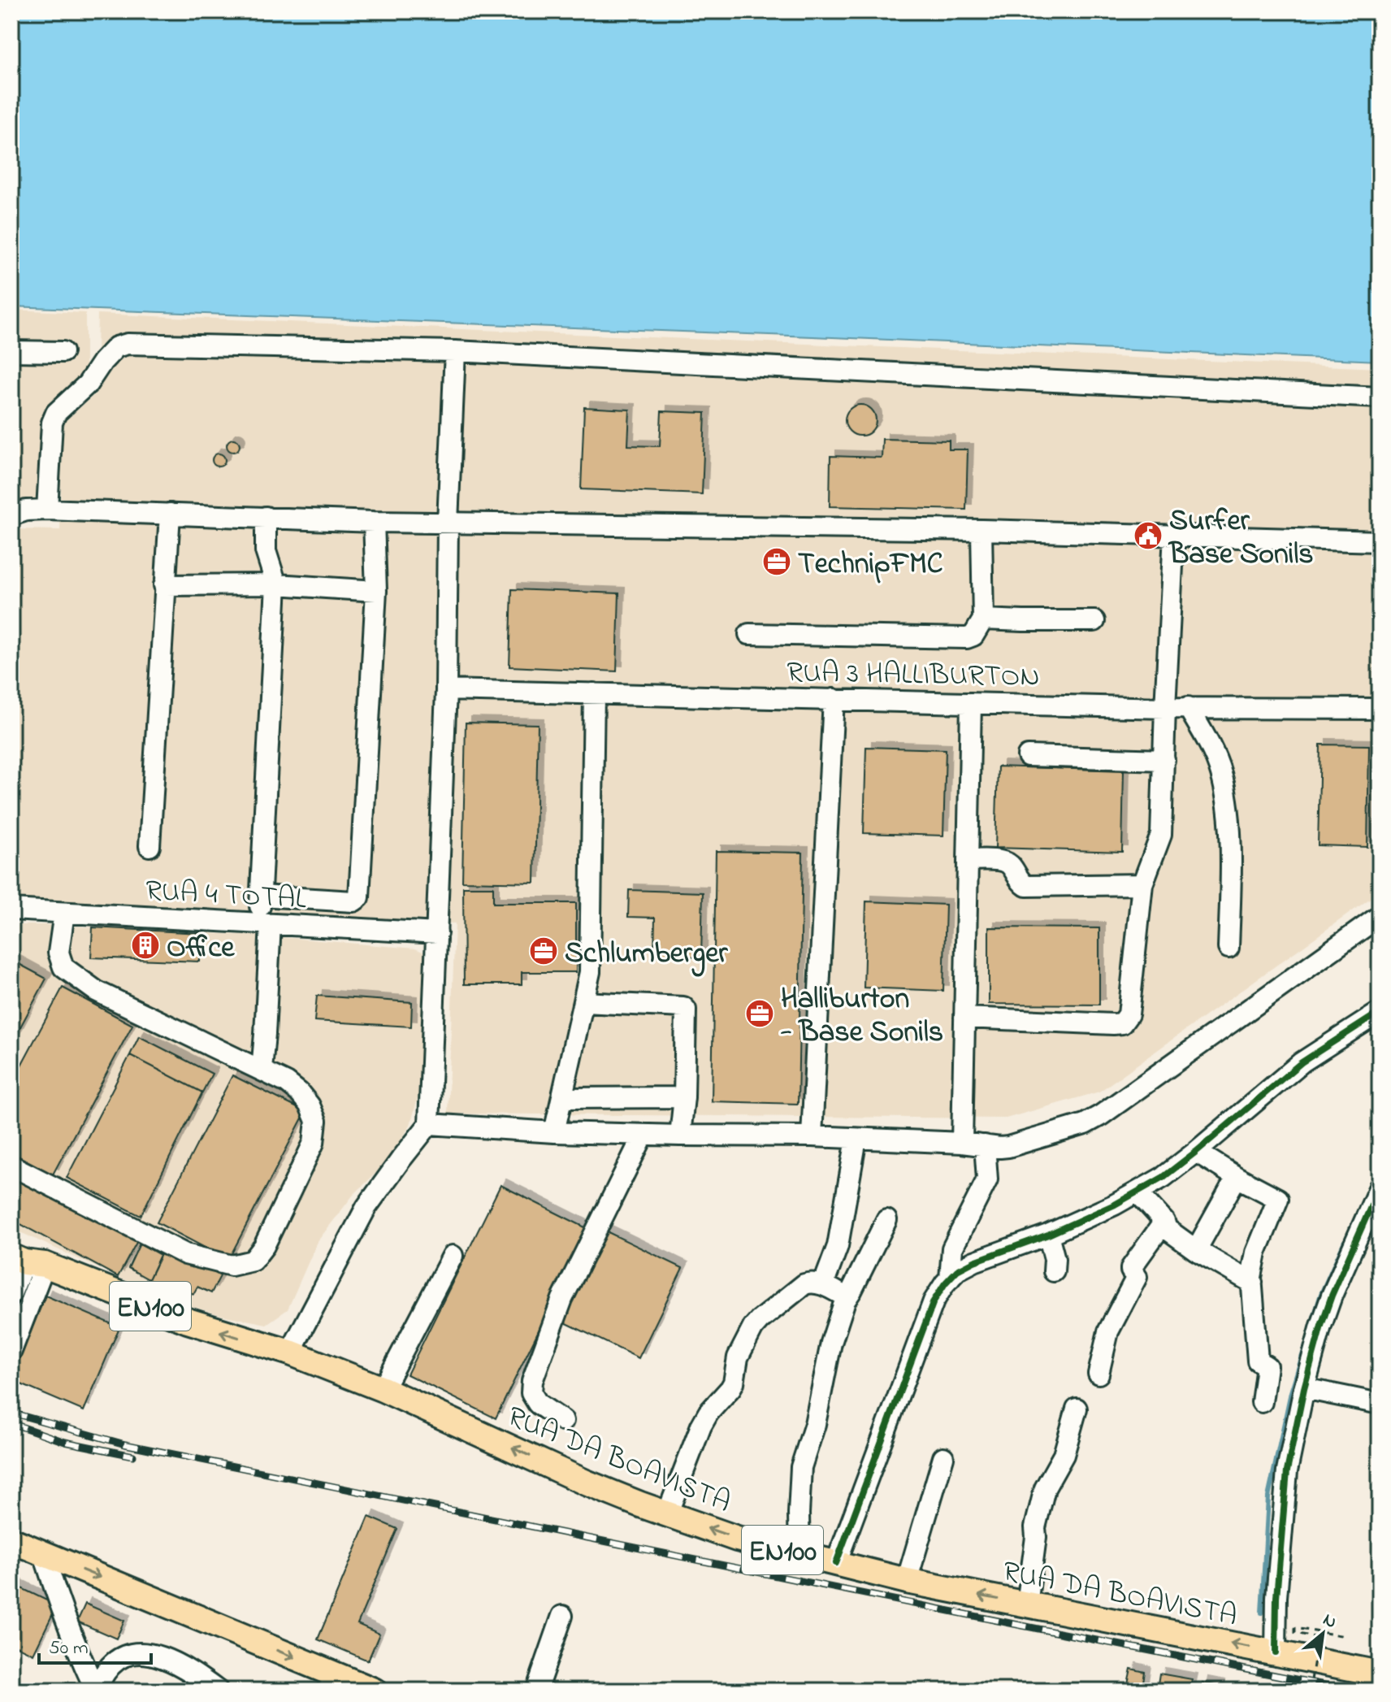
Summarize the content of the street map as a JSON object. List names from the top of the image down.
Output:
{
  "streets": {
    "main road": ["EN100", "RUA DA BOAVISTA"],
    "street": ["RUA 3 HALLIBURTON", "RUA 4 TOTAL"]
  },
  "one_way": ["RUA DA BOAVISTA"],
  "places": {
    "public building": ["Surfer Base Sonils"],
    "office": ["TechnipFMC", "Schlumberger", "Halliburton - Base Sonils"],
    "building": ["Office"]
  },
  "scale_bar": "50 m",
  "north": "top right"
}
